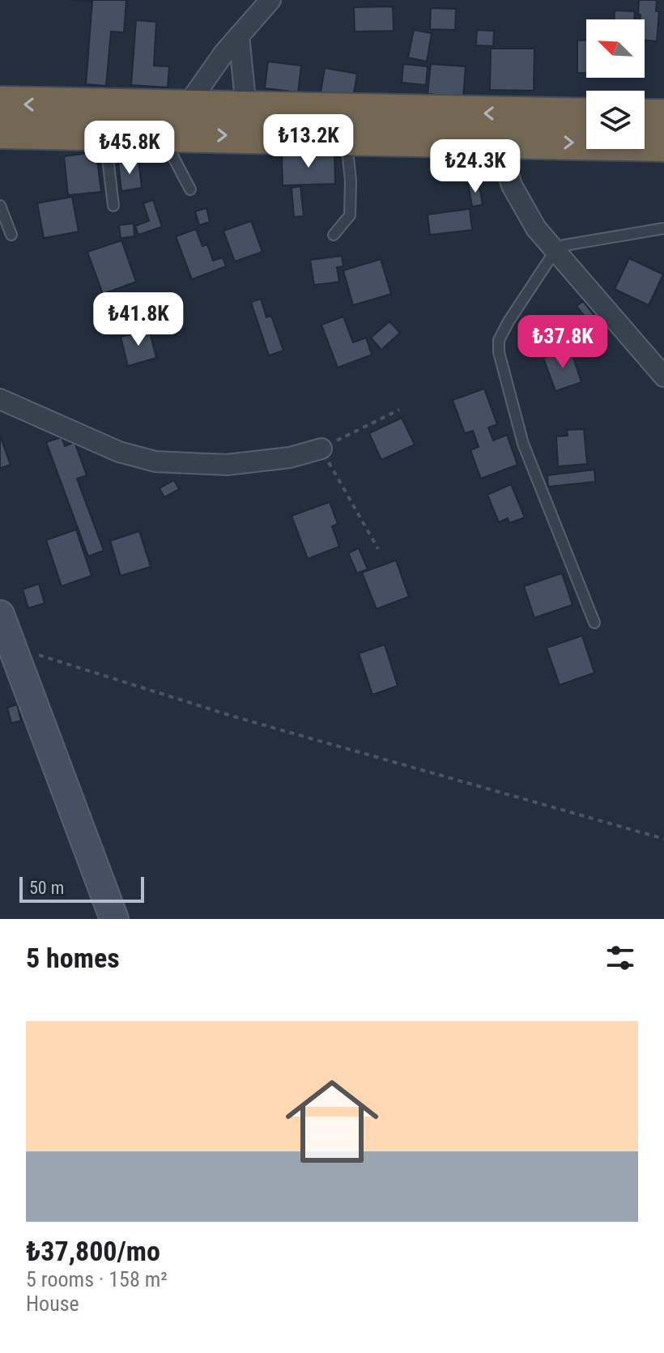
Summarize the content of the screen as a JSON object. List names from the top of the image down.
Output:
{
  "scale_bar": "50 m",
  "north": "top left",
  "page": {
    "price": [
      "₺13.2K",
      "₺45.8K",
      "₺24.3K",
      "₺41.8K",
      "₺37.8K"
    ],
    "scale": "50 m",
    "heading": "5 homes",
    "list": [
      {
        "name": "₺37,800/mo",
        "note": "5 rooms · 158 m² · House"
      }
    ]
  }
}
